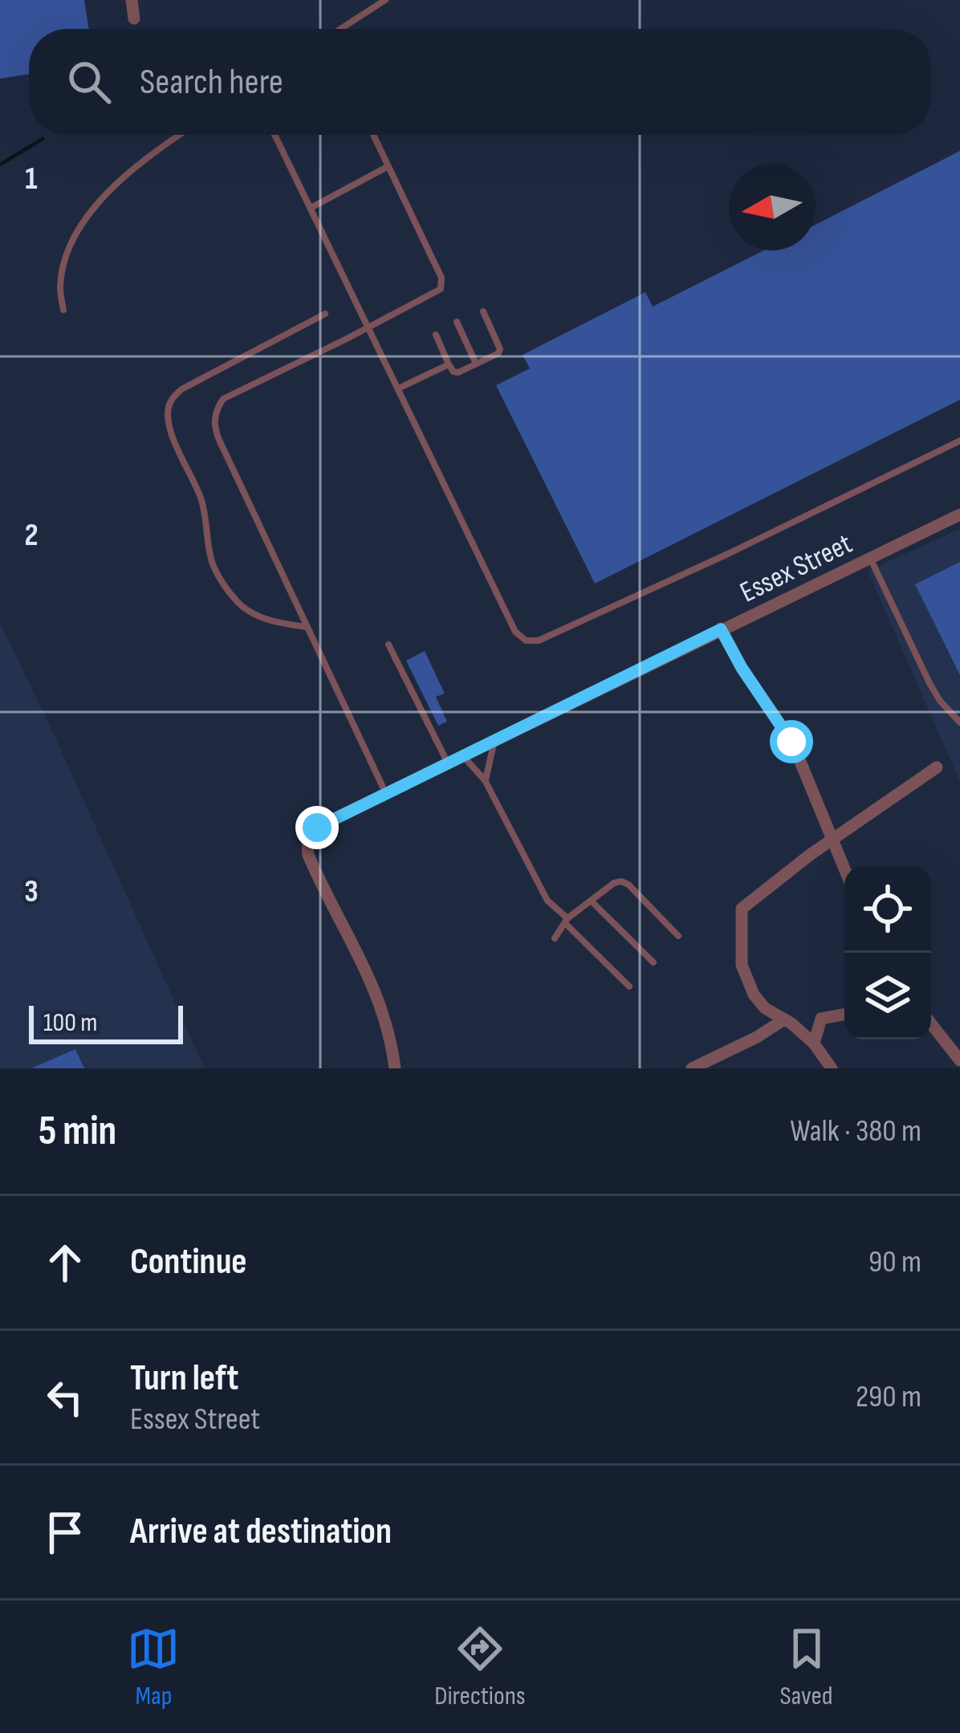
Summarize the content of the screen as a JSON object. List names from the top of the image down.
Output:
{
  "streets": {
    "street": ["Essex Street"]
  },
  "scale_bar": "100 m",
  "north": "left",
  "page": {
    "search": "Search here",
    "scale": "100 m",
    "heading": ["5 min", "Walk · 380 m"],
    "list": [
      ["Continue", "90 m"],
      ["Turn left", "Essex Street", "290 m"],
      "Arrive at destination"
    ],
    "nav": ["Map", "Directions", "Saved"]
  },
  "grid": {
    "rows": ["1", "2", "3"]
  }
}
